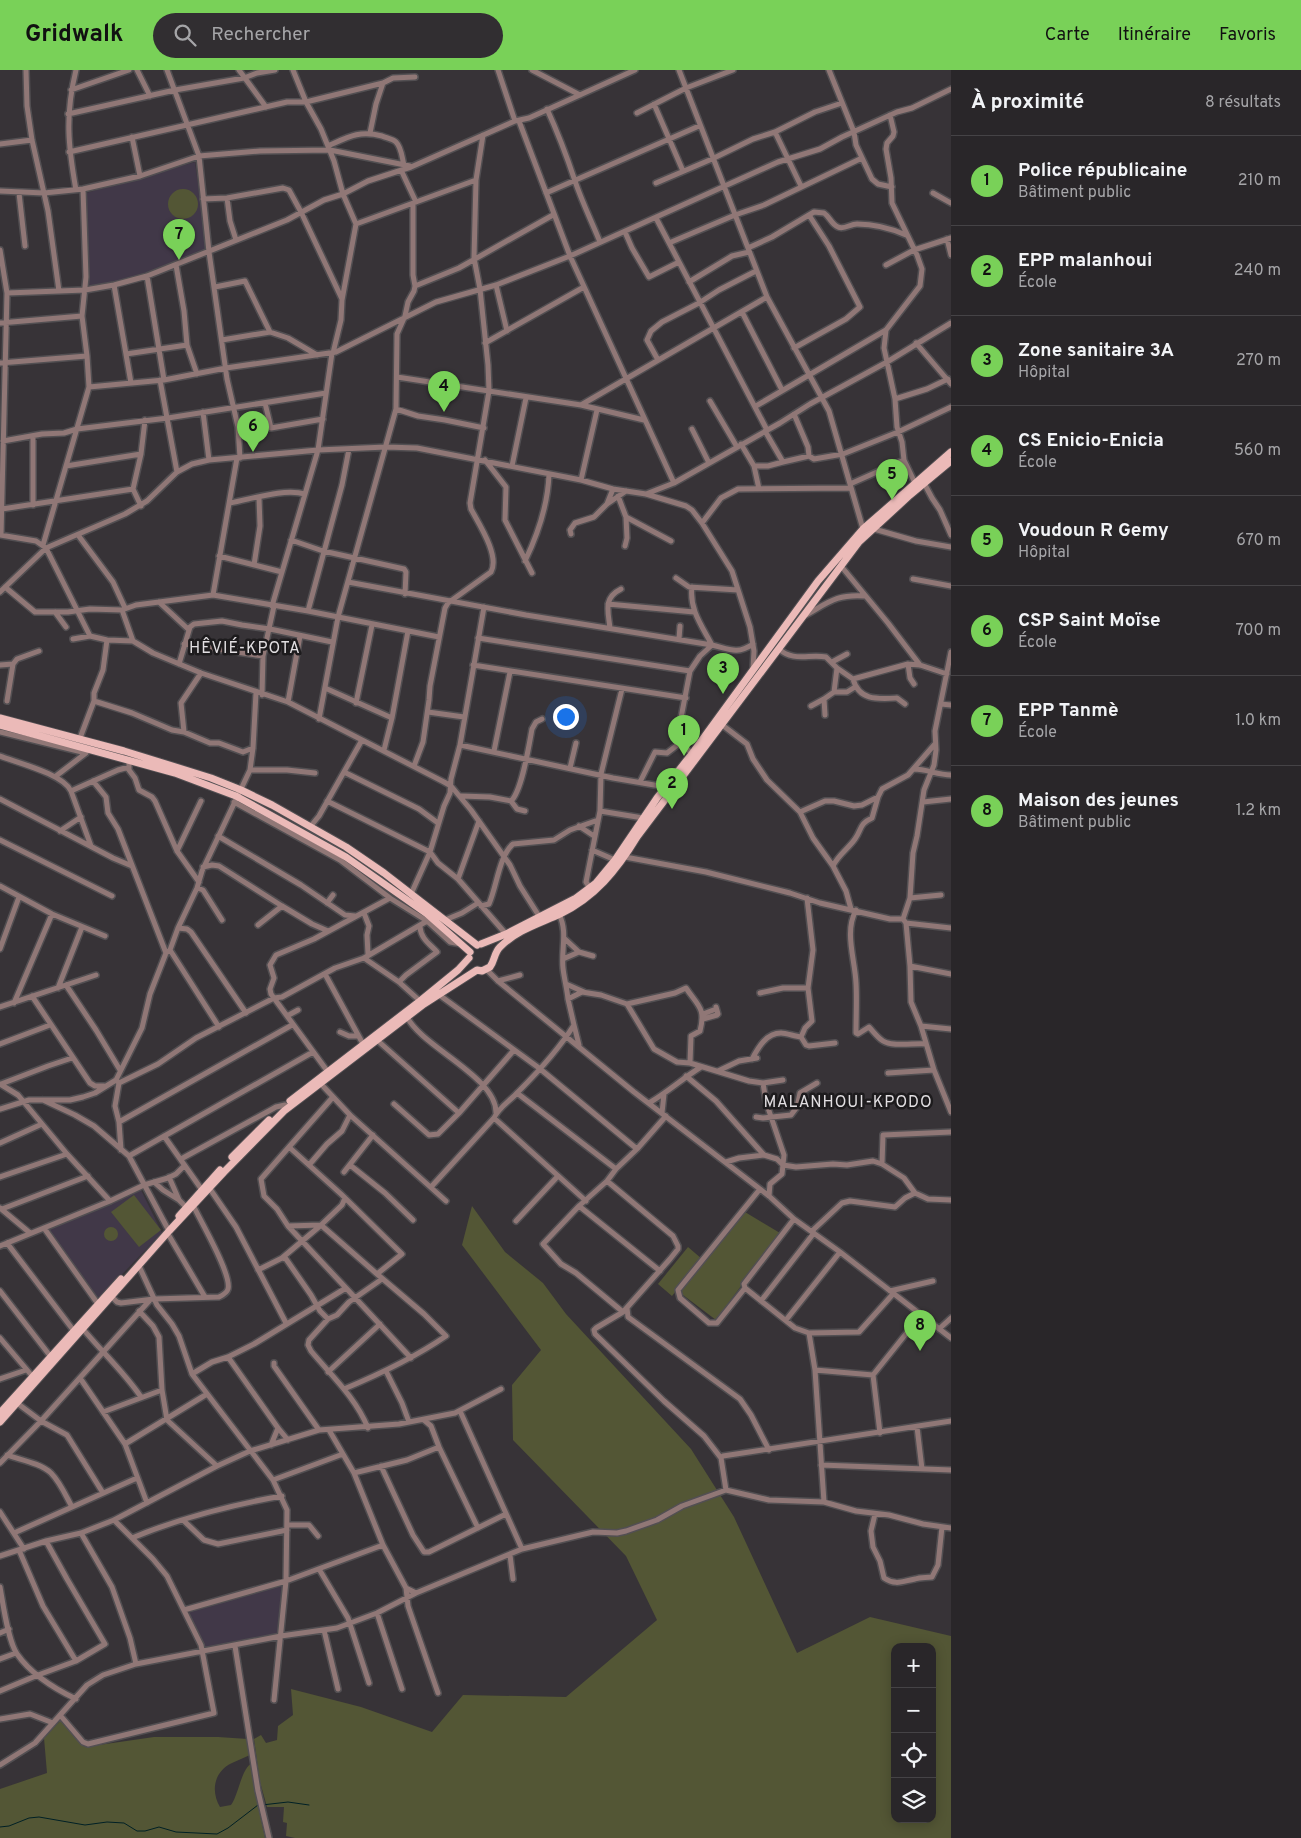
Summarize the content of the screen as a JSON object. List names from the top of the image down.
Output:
{
  "districts": ["HÊVIÉ-KPOTA", "MALANHOUI-KPODO"],
  "page": {
    "header": "Gridwalk",
    "search": "Rechercher",
    "nav": ["Carte", "Itinéraire", "Favoris"],
    "heading": ["À proximité", "8 résultats"],
    "list": [
      {
        "mark": "1",
        "name": "Police républicaine",
        "note": "Bâtiment public",
        "value": "210 m"
      },
      {
        "mark": "2",
        "name": "EPP malanhoui",
        "note": "École",
        "value": "240 m"
      },
      {
        "mark": "3",
        "name": "Zone sanitaire 3A",
        "note": "Hôpital",
        "value": "270 m"
      },
      {
        "mark": "4",
        "name": "CS Enicio-Enicia",
        "note": "École",
        "value": "560 m"
      },
      {
        "mark": "5",
        "name": "Voudoun R Gemy",
        "note": "Hôpital",
        "value": "670 m"
      },
      {
        "mark": "6",
        "name": "CSP Saint Moïse",
        "note": "École",
        "value": "700 m"
      },
      {
        "mark": "7",
        "name": "EPP Tanmè",
        "note": "École",
        "value": "1.0 km"
      },
      {
        "mark": "8",
        "name": "Maison des jeunes",
        "note": "Bâtiment public",
        "value": "1.2 km"
      }
    ],
    "pins": [
      "7",
      "4",
      "6",
      "5",
      "3",
      "1",
      "2",
      "8"
    ],
    "map_buttons": ["+", "−"]
  }
}
